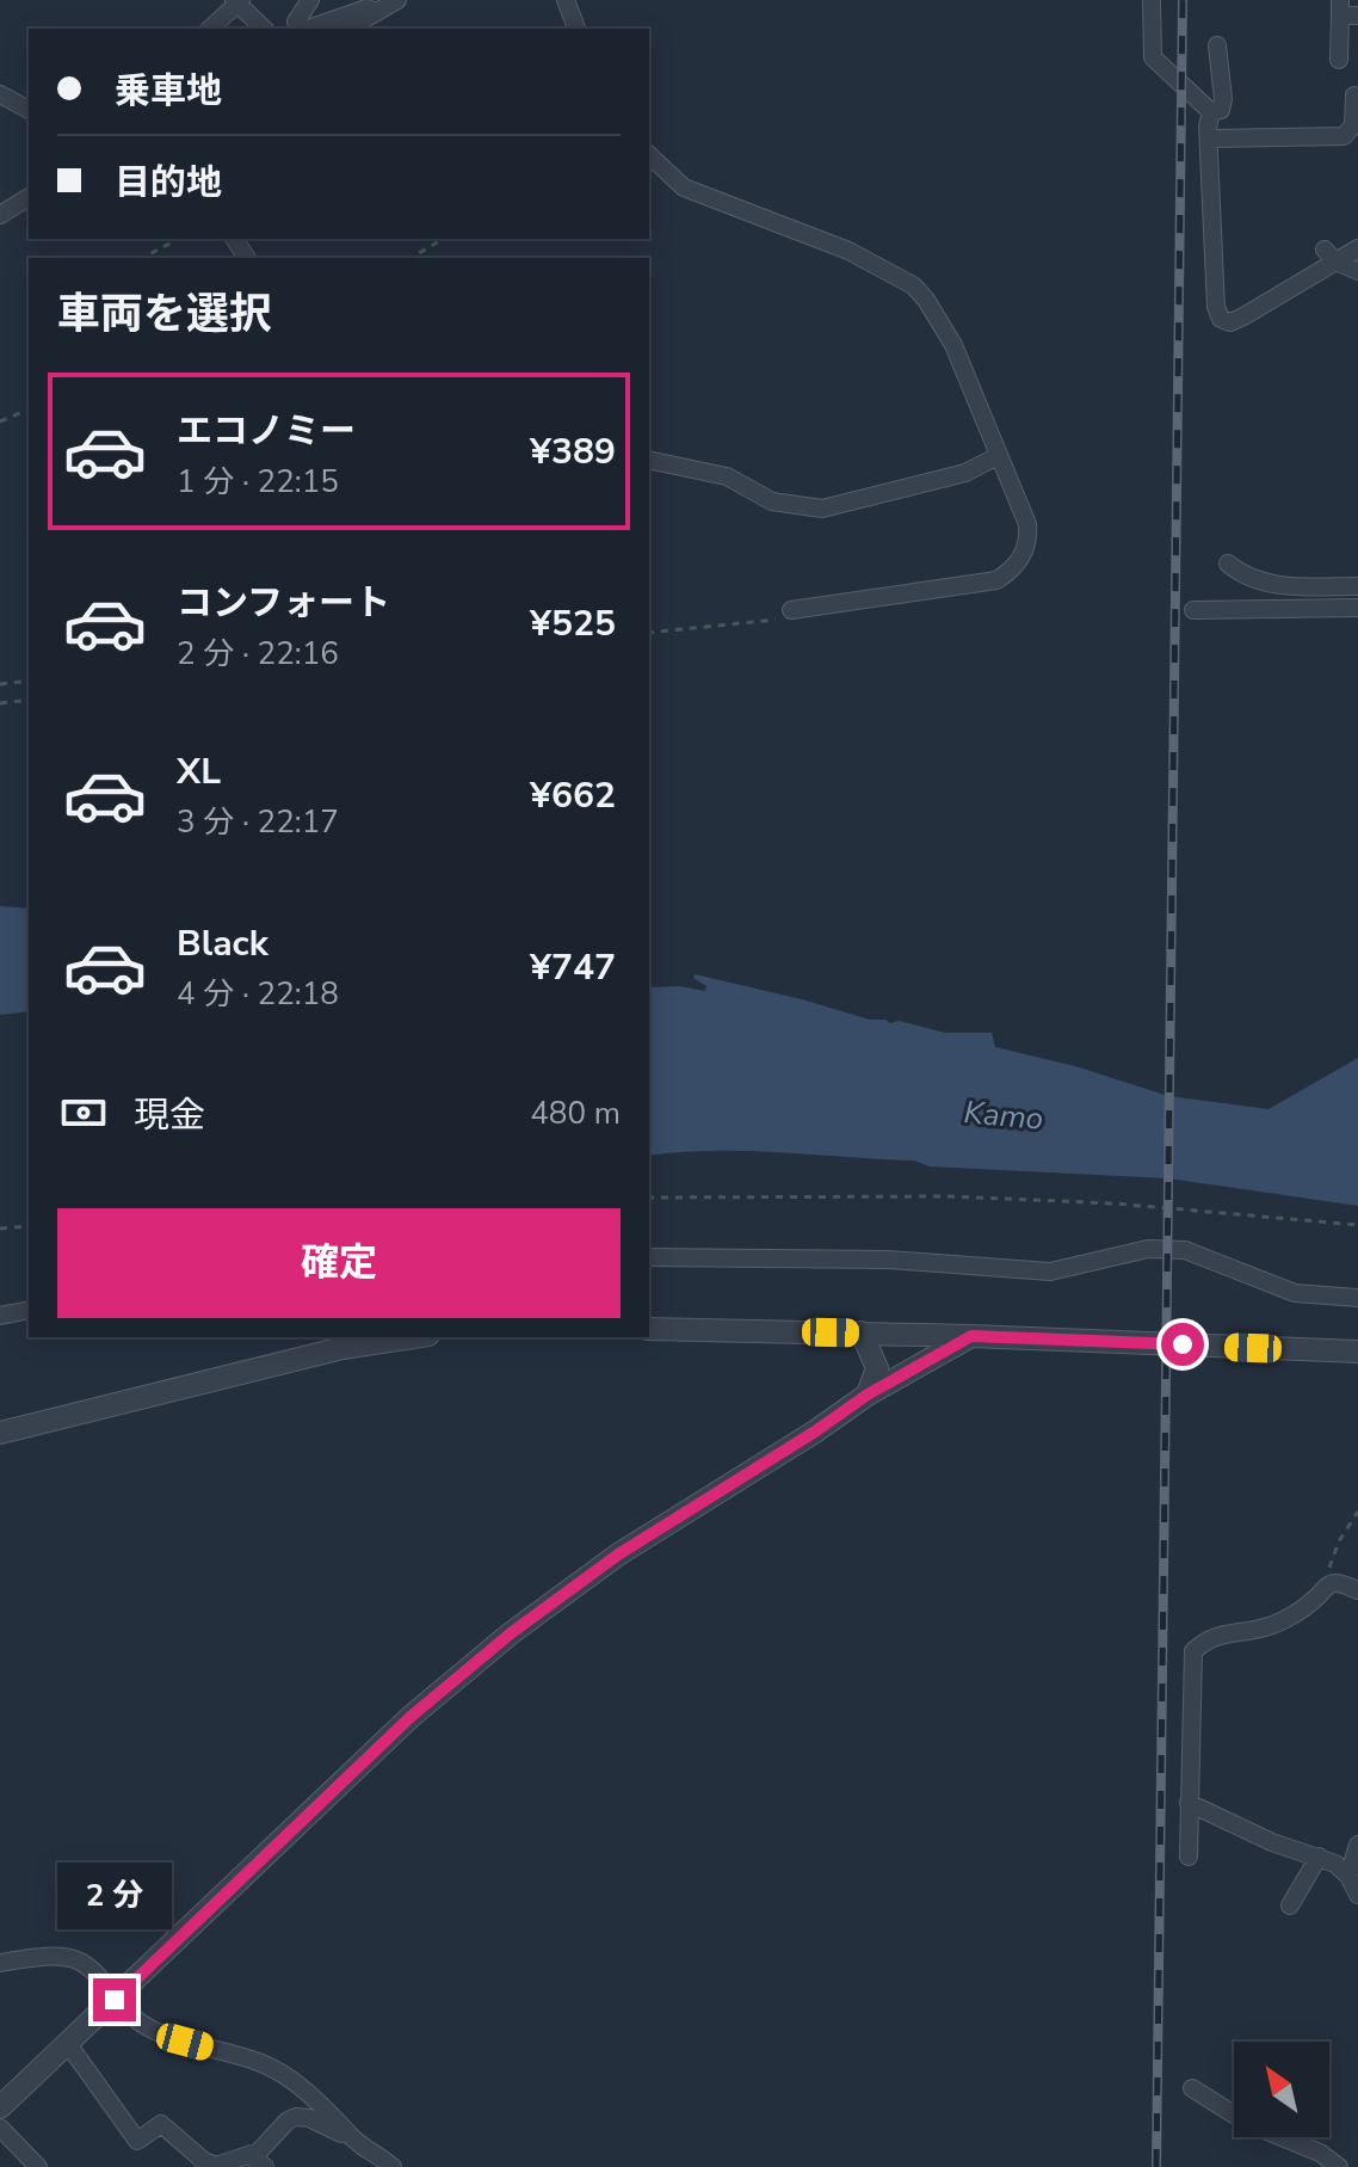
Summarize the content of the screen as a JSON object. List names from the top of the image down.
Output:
{
  "water": ["Kamo"],
  "north": "top left",
  "page": {
    "banner": ["乗車地", "目的地"],
    "heading": "車両を選択",
    "list": [
      {
        "name": "エコノミー",
        "note": "1 分 · 22:15",
        "value": "¥389"
      },
      {
        "name": "コンフォート",
        "note": "2 分 · 22:16",
        "value": "¥525"
      },
      {
        "name": "XL",
        "note": "3 分 · 22:17",
        "value": "¥662"
      },
      {
        "name": "Black",
        "note": "4 分 · 22:18",
        "value": "¥747"
      }
    ],
    "pay": ["現金", "480 m"],
    "buttons": "確定",
    "bubble": "2 分"
  }
}
